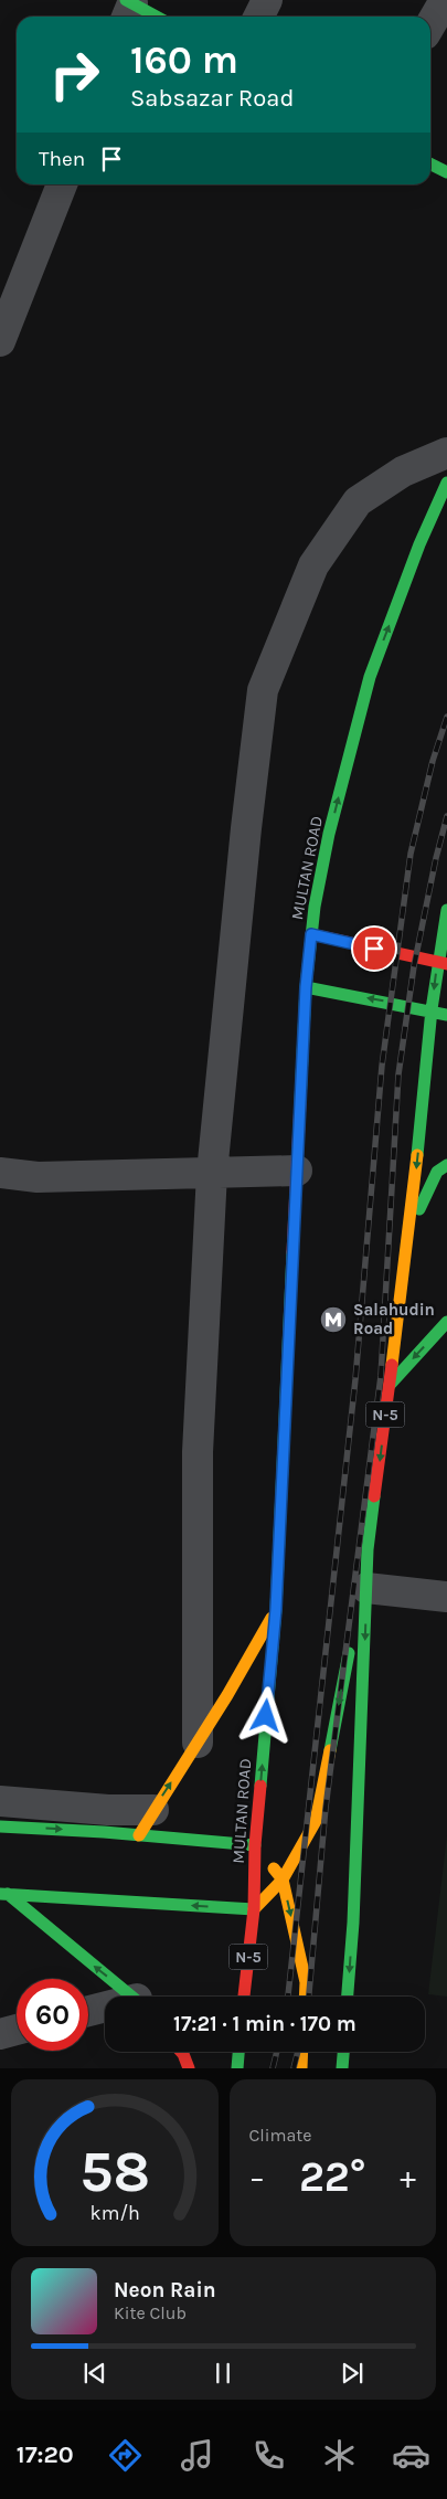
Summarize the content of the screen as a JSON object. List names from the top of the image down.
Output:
{
  "streets": {
    "main road": ["MULTAN ROAD", "N-5"]
  },
  "places": {
    "metro station": ["Salahudin Road"]
  },
  "page": {
    "turn": ["160 m", "Sabsazar Road"],
    "then": "Then",
    "limit": "60",
    "trip": "17:21 · 1 min · 170 m",
    "tile": "Climate",
    "heat": ["−", "22°", "+"],
    "song": ["Neon Rain", "Kite Club"],
    "tabs": "17:20",
    "gauge": ["58", "km/h"]
  }
}
